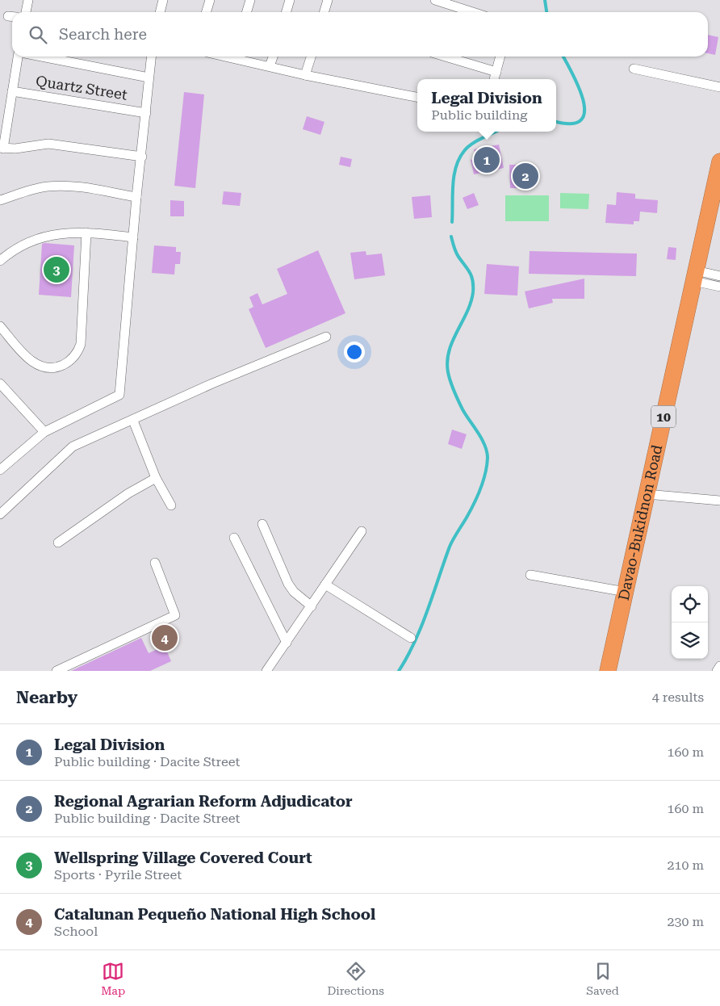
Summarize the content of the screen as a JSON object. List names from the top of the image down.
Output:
{
  "streets": {
    "highway": ["10", "Davao-Bukidnon Road"],
    "street": ["Quartz Street"]
  },
  "page": {
    "search": "Search here",
    "popup": ["Legal Division", "Public building"],
    "pins": [
      "1",
      "2",
      "3",
      "4"
    ],
    "heading": ["Nearby", "4 results"],
    "list": [
      {
        "mark": "1",
        "name": "Legal Division",
        "note": "Public building · Dacite Street",
        "value": "160 m"
      },
      {
        "mark": "2",
        "name": "Regional Agrarian Reform Adjudicator",
        "note": "Public building · Dacite Street",
        "value": "160 m"
      },
      {
        "mark": "3",
        "name": "Wellspring Village Covered Court",
        "note": "Sports · Pyrile Street",
        "value": "210 m"
      },
      {
        "mark": "4",
        "name": "Catalunan Pequeño National High School",
        "note": "School",
        "value": "230 m"
      }
    ],
    "nav": ["Map", "Directions", "Saved"]
  }
}
